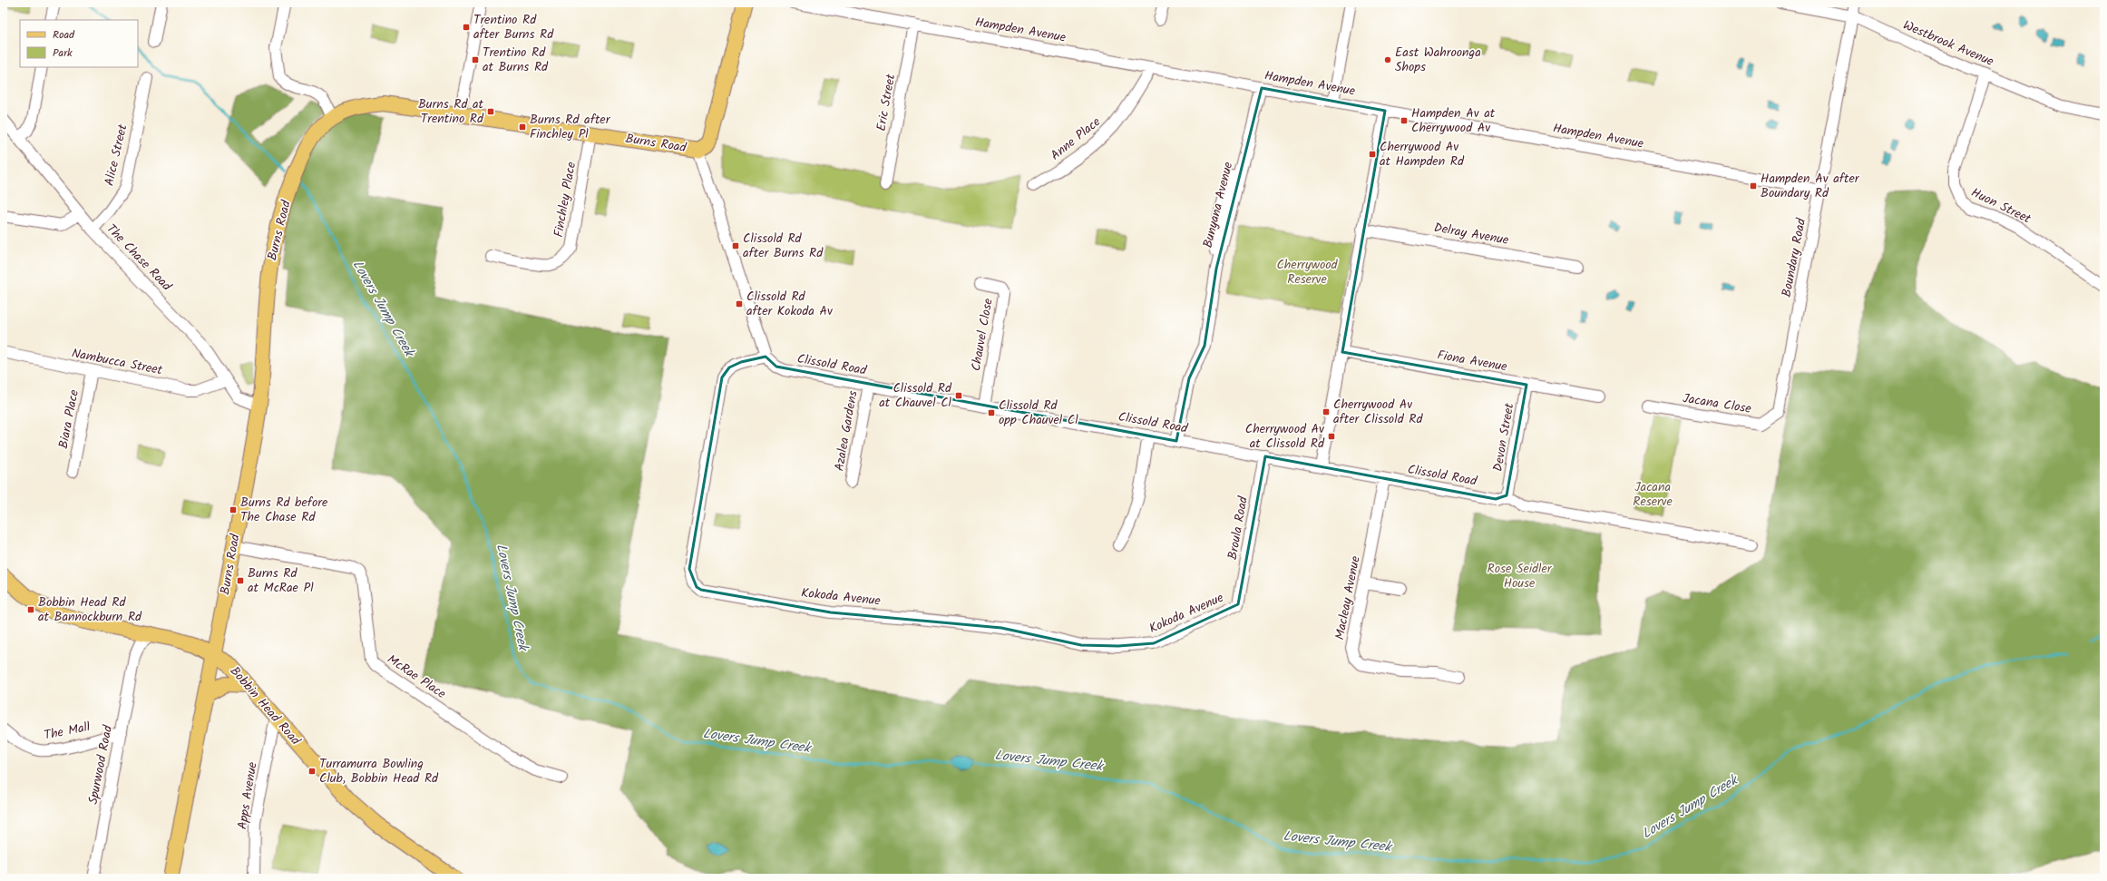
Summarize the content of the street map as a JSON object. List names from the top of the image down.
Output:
{
  "streets": {
    "main road": ["Burns Road", "Bobbin Head Road"],
    "street": [
      "Hampden Avenue",
      "Westbrook Avenue",
      "Eric Street",
      "Anne Place",
      "Alice Street",
      "Finchley Place",
      "Bunyana Avenue",
      "Huon Street",
      "Delray Avenue",
      "The Chase Road",
      "Boundary Road",
      "Chauvel Close",
      "Fiona Avenue",
      "Nambucca Street",
      "Clissold Road",
      "Jacana Close",
      "Biara Place",
      "Azalea Gardens",
      "Devon Street",
      "Broula Road",
      "Kokoda Avenue",
      "Macleay Avenue",
      "McRae Place",
      "The Mall",
      "Spurwood Road",
      "Apps Avenue"
    ]
  },
  "crossings": [
    ["Hampden Avenue", "Eric Street"],
    ["Hampden Avenue", "Anne Place"],
    ["Hampden Avenue", "Bunyana Avenue"],
    ["Hampden Avenue", "Boundary Road"],
    ["Westbrook Avenue", "Huon Street"],
    ["Westbrook Avenue", "Boundary Road"],
    ["Burns Road", "Finchley Place"],
    ["Burns Road", "The Chase Road"],
    ["Burns Road", "McRae Place"],
    ["Burns Road", "Bobbin Head Road"],
    ["Alice Street", "The Chase Road"],
    ["Bunyana Avenue", "Clissold Road"],
    ["The Chase Road", "Nambucca Street"],
    ["Boundary Road", "Jacana Close"],
    ["Chauvel Close", "Clissold Road"],
    ["Fiona Avenue", "Devon Street"],
    ["Nambucca Street", "Biara Place"],
    ["Clissold Road", "Azalea Gardens"],
    ["Clissold Road", "Devon Street"],
    ["Clissold Road", "Broula Road"],
    ["Clissold Road", "Kokoda Avenue"],
    ["Clissold Road", "Macleay Avenue"],
    ["Broula Road", "Kokoda Avenue"],
    ["Bobbin Head Road", "Spurwood Road"],
    ["Bobbin Head Road", "Apps Avenue"],
    ["The Mall", "Spurwood Road"]
  ],
  "water": ["Lovers Jump Creek"],
  "parks": ["Cherrywood Reserve", "Jacana Reserve", "Rose Seidler House"],
  "places": {
    "transit": [
      "Trentino Rd after Burns Rd",
      "Trentino Rd at Burns Rd",
      "Burns Rd at Trentino Rd",
      "Hampden Av at Cherrywood Av",
      "Burns Rd after Finchley Pl",
      "Cherrywood Av at Hampden Rd",
      "Hampden Av after Boundary Rd",
      "Clissold Rd after Burns Rd",
      "Clissold Rd after Kokoda Av",
      "Clissold Rd at Chauvel Cl",
      "Cherrywood Av after Clissold Rd",
      "Clissold Rd opp Chauvel Cl",
      "Cherrywood Av at Clissold Rd",
      "Burns Rd before The Chase Rd",
      "Burns Rd at McRae Pl",
      "Bobbin Head Rd at Bannockburn Rd",
      "Turramurra Bowling Club, Bobbin Head Rd"
    ],
    "other": ["East Wahroonga Shops"]
  },
  "legend": ["Road", "Park"]
}
